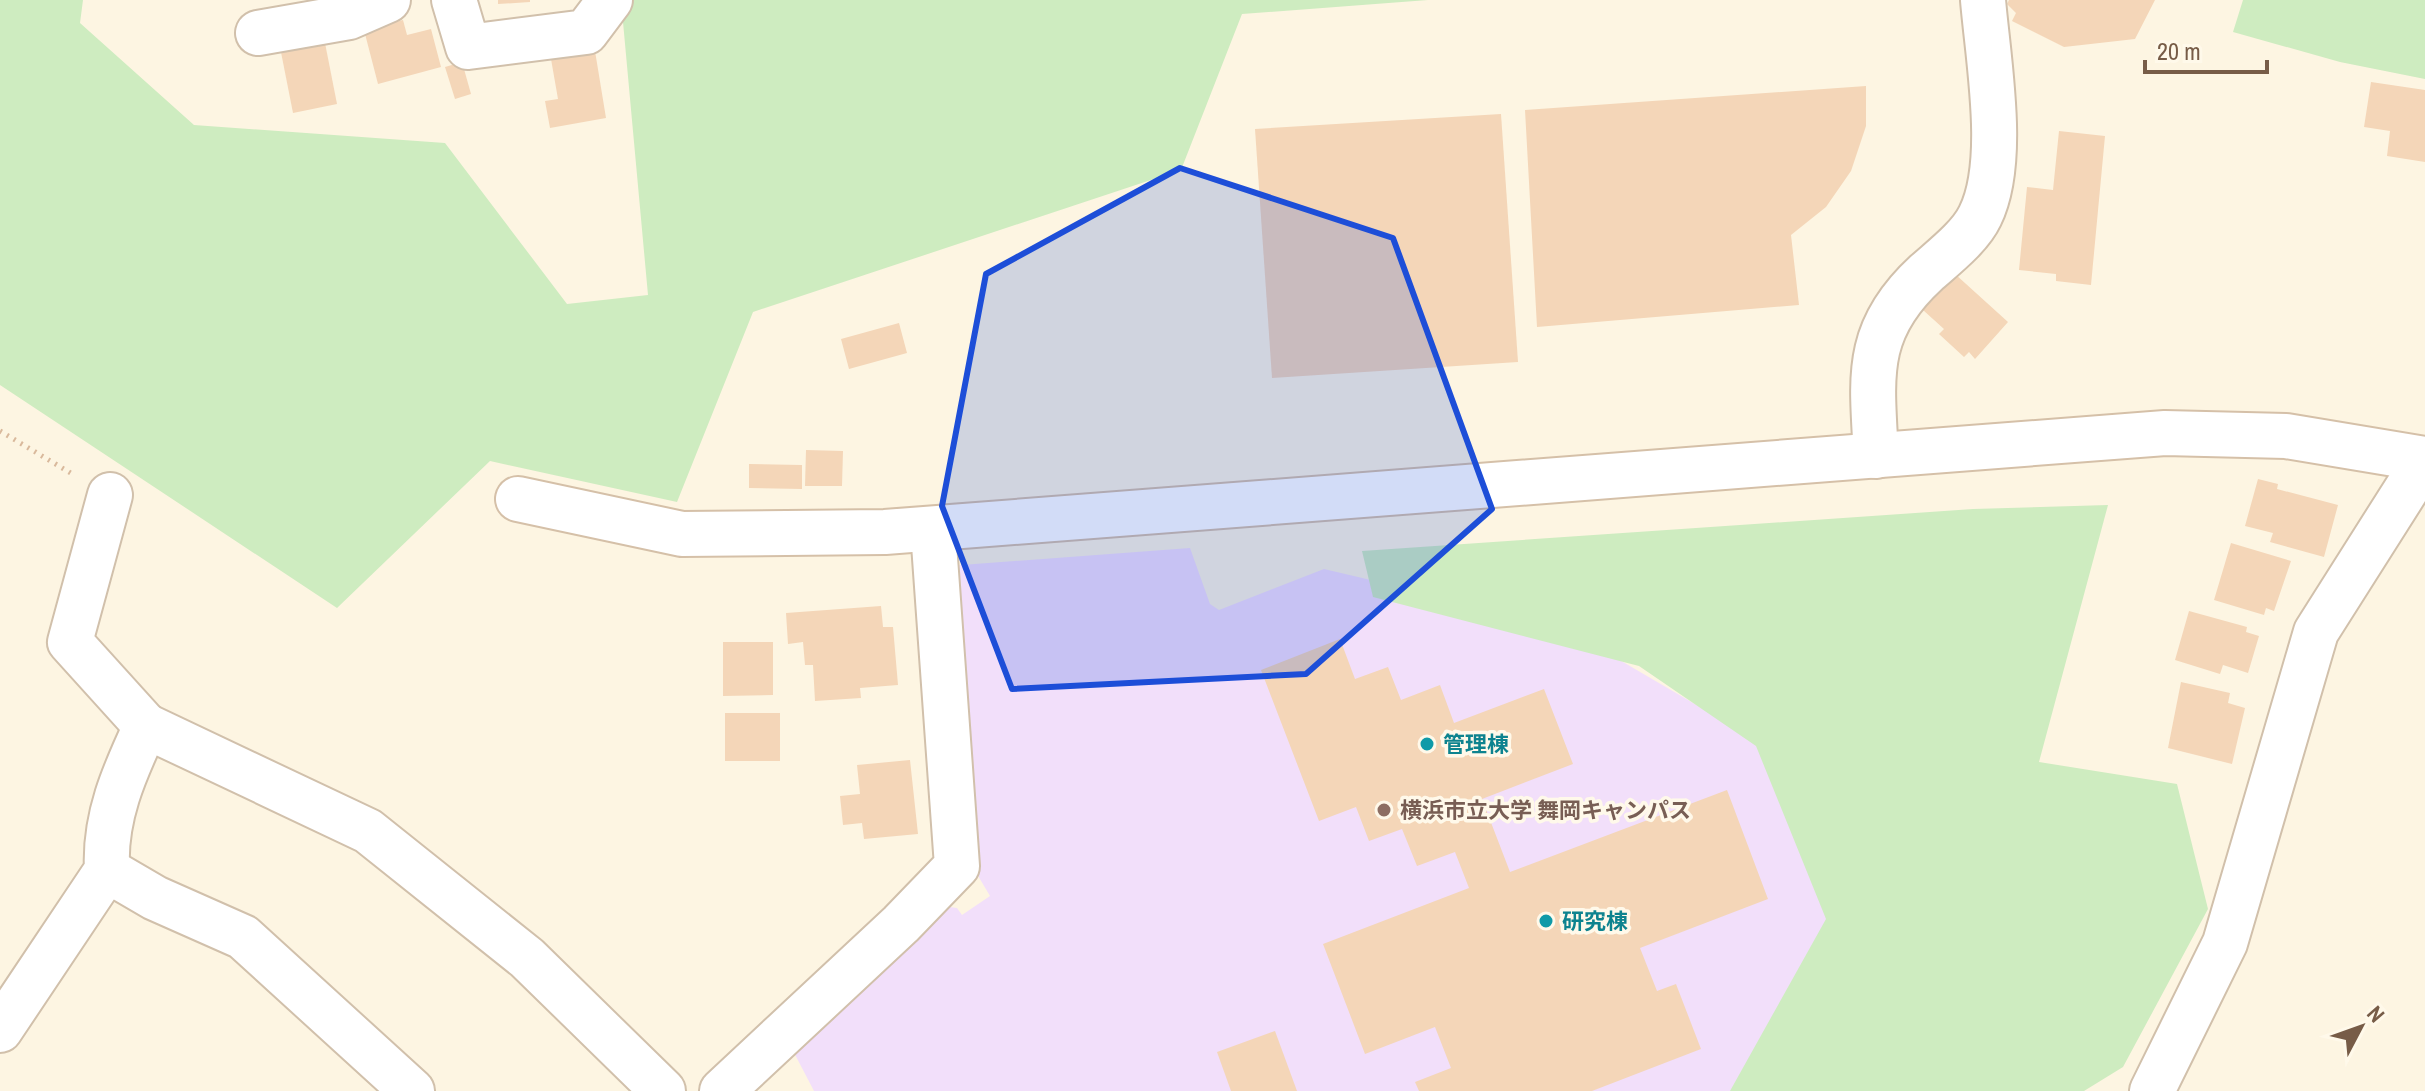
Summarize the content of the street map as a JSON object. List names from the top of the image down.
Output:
{
  "places": ["管理棟", "横浜市立大学 舞岡キャンパス", "研究棟"],
  "scale_bar": "20 m",
  "north": "top right"
}
